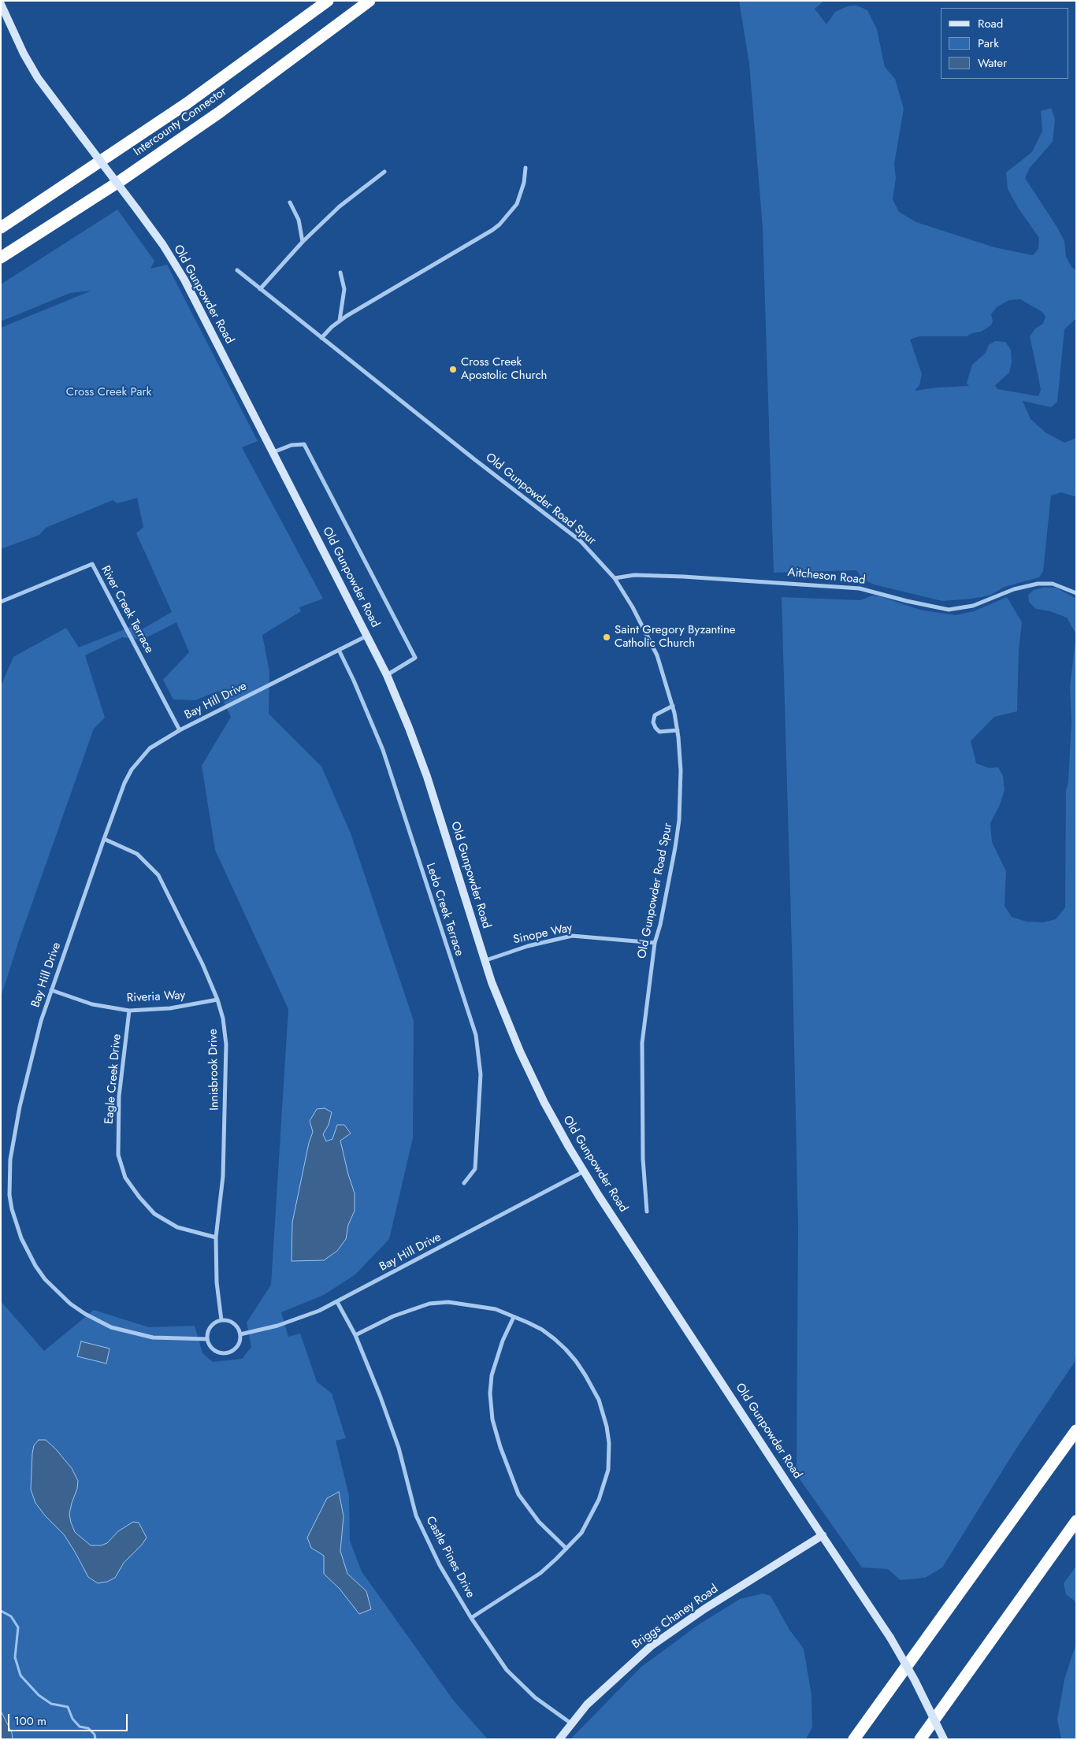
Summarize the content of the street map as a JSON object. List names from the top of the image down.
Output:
{
  "streets": {
    "highway": ["Intercounty Connector"],
    "main road": ["Old Gunpowder Road", "Briggs Chaney Road"],
    "street": [
      "Old Gunpowder Road Spur",
      "Aitcheson Road",
      "River Creek Terrace",
      "Bay Hill Drive",
      "Ledo Creek Terrace",
      "Sinope Way",
      "Riveria Way",
      "Innisbrook Drive",
      "Eagle Creek Drive",
      "Castle Pines Drive"
    ]
  },
  "crossings": [
    ["Old Gunpowder Road", "Bay Hill Drive"],
    ["Old Gunpowder Road", "Sinope Way"],
    ["Old Gunpowder Road", "Briggs Chaney Road"],
    ["Old Gunpowder Road Spur", "Aitcheson Road"],
    ["Old Gunpowder Road Spur", "Sinope Way"],
    ["River Creek Terrace", "Bay Hill Drive"],
    ["Bay Hill Drive", "Ledo Creek Terrace"],
    ["Bay Hill Drive", "Riveria Way"],
    ["Bay Hill Drive", "Innisbrook Drive"],
    ["Bay Hill Drive", "Castle Pines Drive"],
    ["Riveria Way", "Innisbrook Drive"],
    ["Riveria Way", "Eagle Creek Drive"],
    ["Innisbrook Drive", "Eagle Creek Drive"],
    ["Castle Pines Drive", "Briggs Chaney Road"]
  ],
  "parks": ["Cross Creek Park"],
  "places": ["Cross Creek Apostolic Church", "Saint Gregory Byzantine Catholic Church"],
  "legend": ["Road", "Park", "Water"],
  "scale_bar": "100 m"
}
